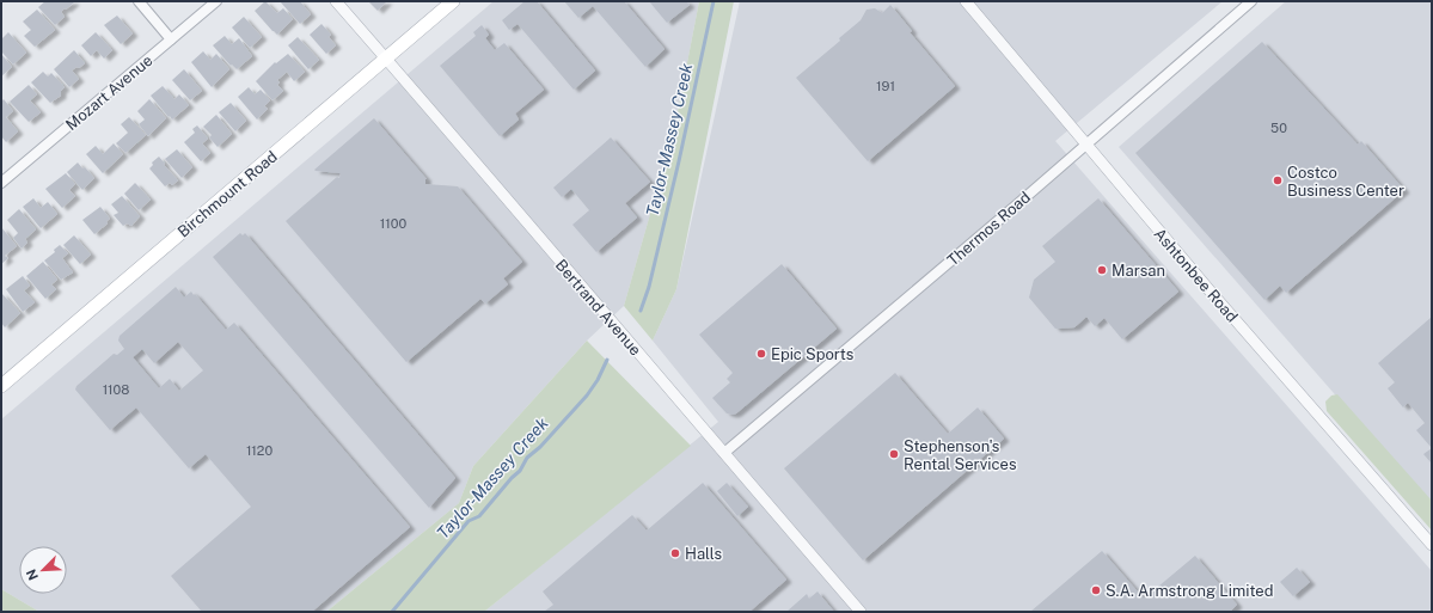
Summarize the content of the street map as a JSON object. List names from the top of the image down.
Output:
{
  "streets": {
    "main road": ["Birchmount Road"],
    "street": [
      "Mozart Avenue",
      "Thermos Road",
      "Ashtonbee Road",
      "Bertrand Avenue"
    ]
  },
  "crossings": [
    ["Birchmount Road", "Bertrand Avenue"],
    ["Thermos Road", "Ashtonbee Road"],
    ["Thermos Road", "Bertrand Avenue"]
  ],
  "water": ["Taylor-Massey Creek"],
  "places": [
    "Costco Business Center",
    "Marsan",
    "Epic Sports",
    "Stephenson's Rental Services",
    "Halls",
    "S.A. Armstrong Limited"
  ],
  "house_numbers": [
    "191",
    "50",
    "1100",
    "1108",
    "1120"
  ],
  "north": "bottom left"
}
